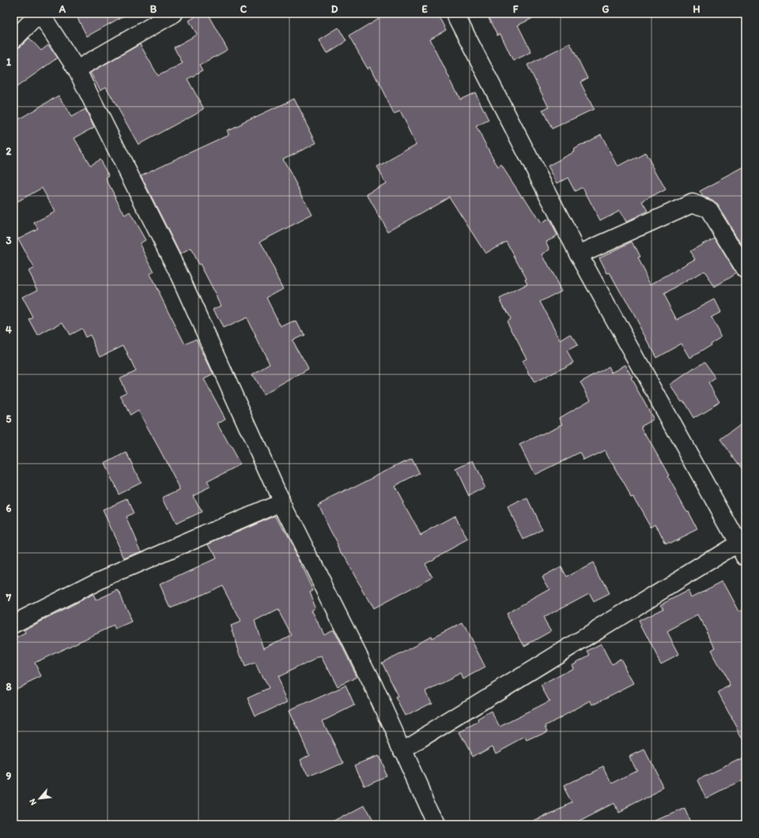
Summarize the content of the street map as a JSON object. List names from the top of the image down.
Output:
{
  "north": "bottom left",
  "grid": {
    "columns": [
      "A",
      "B",
      "C",
      "D",
      "E",
      "F",
      "G",
      "H"
    ],
    "rows": [
      "1",
      "2",
      "3",
      "4",
      "5",
      "6",
      "7",
      "8",
      "9"
    ]
  }
}
